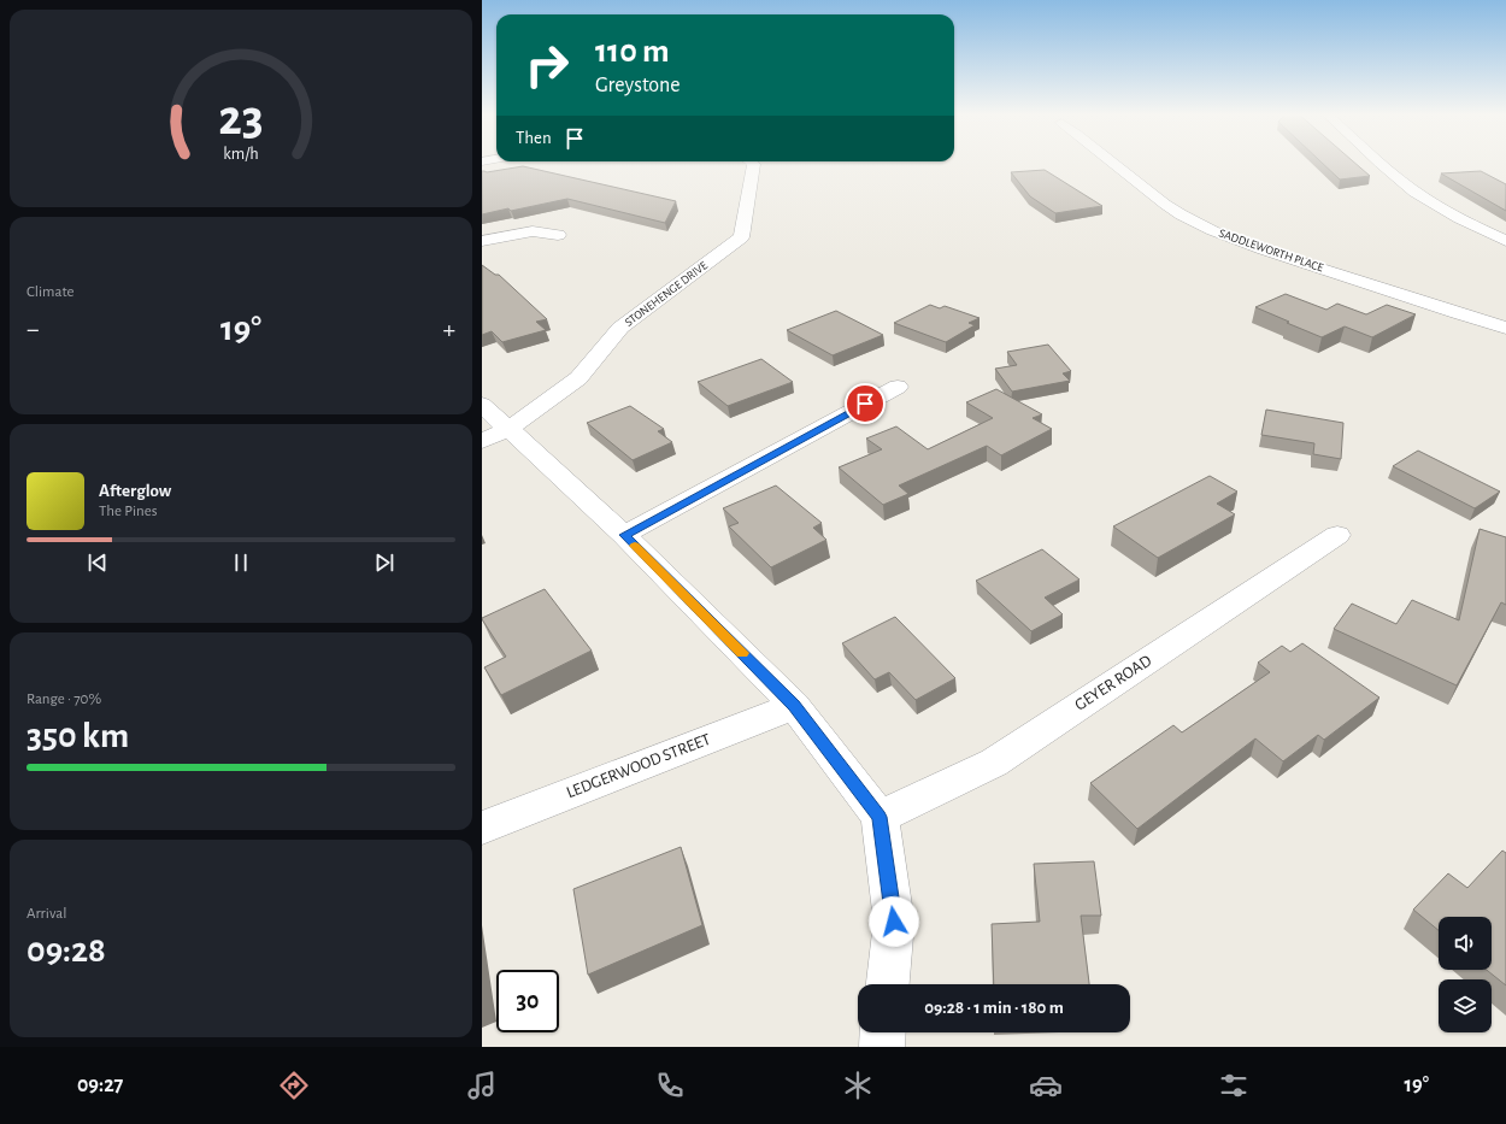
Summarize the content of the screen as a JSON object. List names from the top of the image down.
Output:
{
  "streets": {
    "street": [
      "SADDLEWORTH PLACE",
      "STONEHENGE DRIVE",
      "GEYER ROAD",
      "LEDGERWOOD STREET"
    ]
  },
  "page": {
    "turn": ["110 m", "Greystone"],
    "then": "Then",
    "tile": [
      "Climate",
      ["Range · 70%", "350 km"],
      ["Arrival", "09:28"]
    ],
    "heat": ["−", "19°", "+"],
    "song": ["Afterglow", "The Pines"],
    "limit": "30",
    "trip": "09:28 · 1 min · 180 m",
    "tabs": ["09:27", "19°"],
    "gauge": ["23", "km/h"]
  }
}
